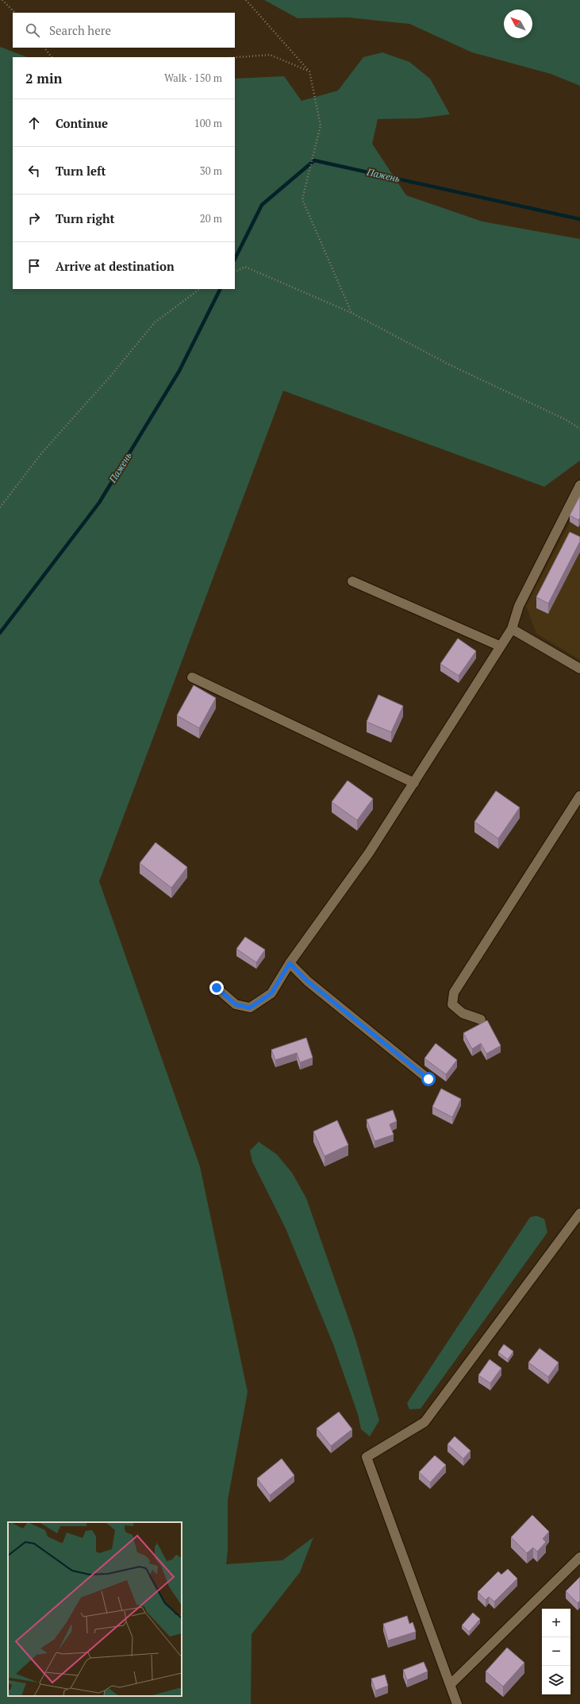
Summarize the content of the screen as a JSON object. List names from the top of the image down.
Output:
{
  "water": ["Пажень"],
  "north": "top left",
  "page": {
    "search": "Search here",
    "heading": ["2 min", "Walk · 150 m"],
    "list": [
      ["Continue", "100 m"],
      ["Turn left", "30 m"],
      ["Turn right", "20 m"],
      "Arrive at destination"
    ],
    "map_buttons": ["+", "−"]
  }
}
